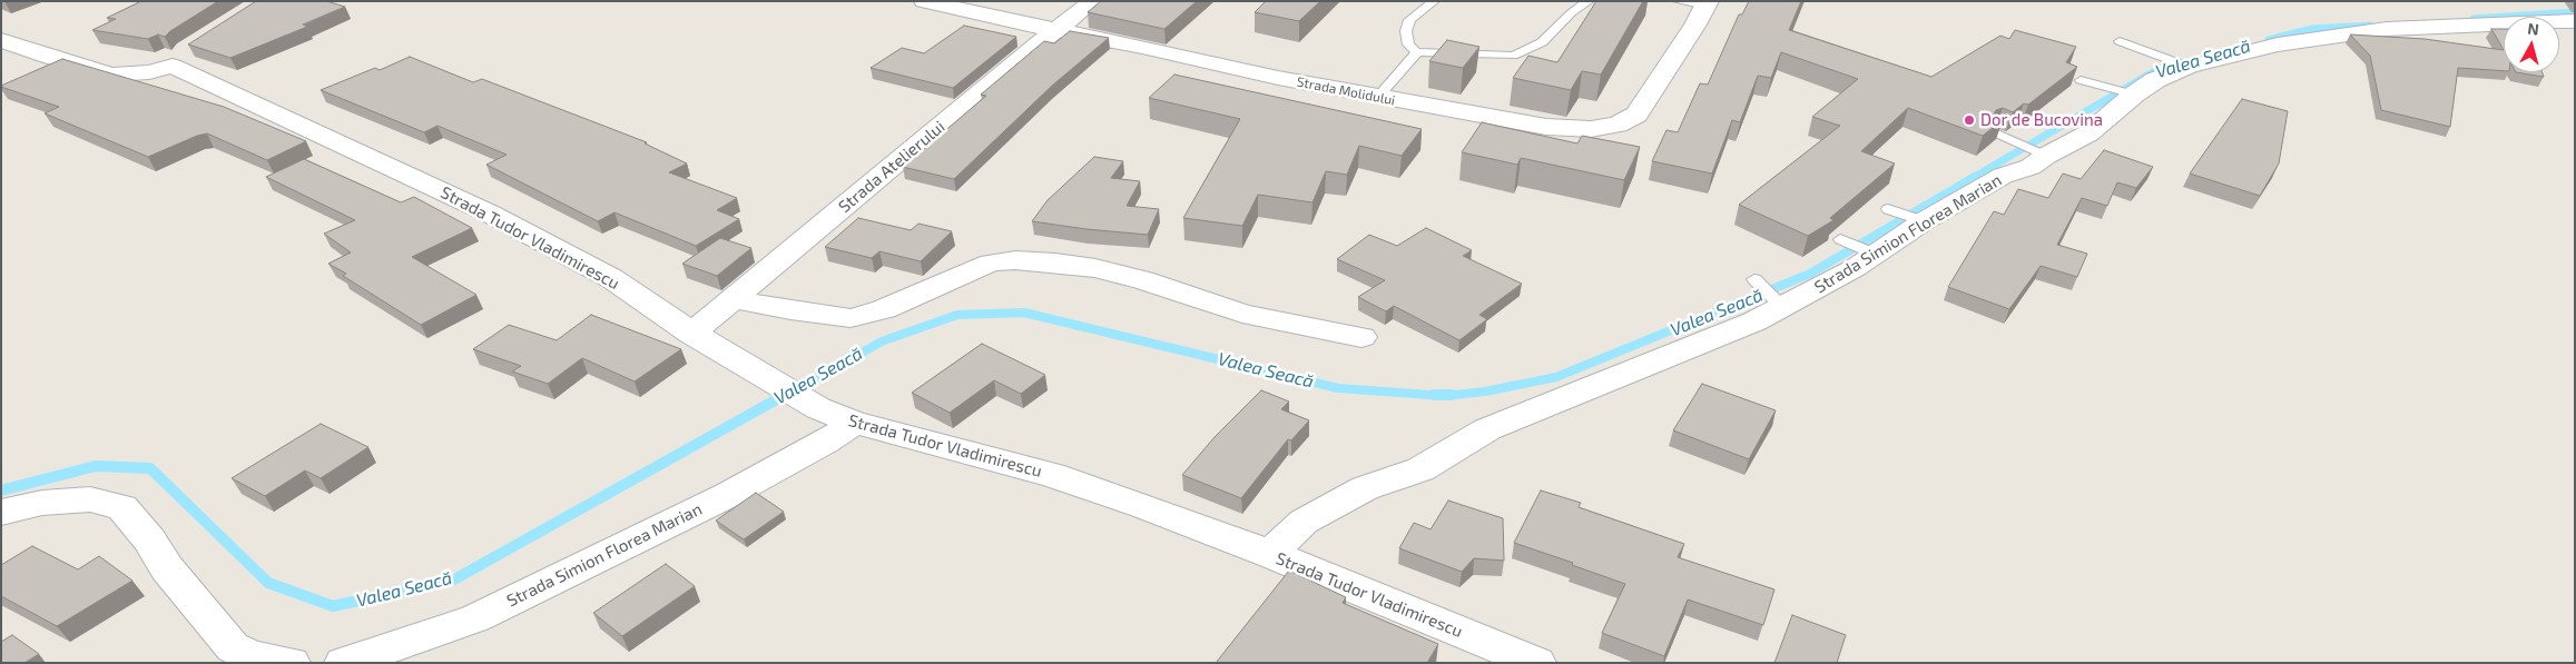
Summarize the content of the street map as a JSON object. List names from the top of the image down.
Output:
{
  "streets": {
    "street": [
      "Strada Molidului",
      "Strada Atelierului",
      "Strada Simion Florea Marian",
      "Strada Tudor Vladimirescu"
    ]
  },
  "crossings": [
    ["Strada Molidului", "Strada Atelierului"],
    ["Strada Atelierului", "Strada Tudor Vladimirescu"],
    ["Strada Simion Florea Marian", "Strada Tudor Vladimirescu"]
  ],
  "water": ["Valea Seacă"],
  "places": ["Dor de Bucovina"],
  "north": "top"
}
